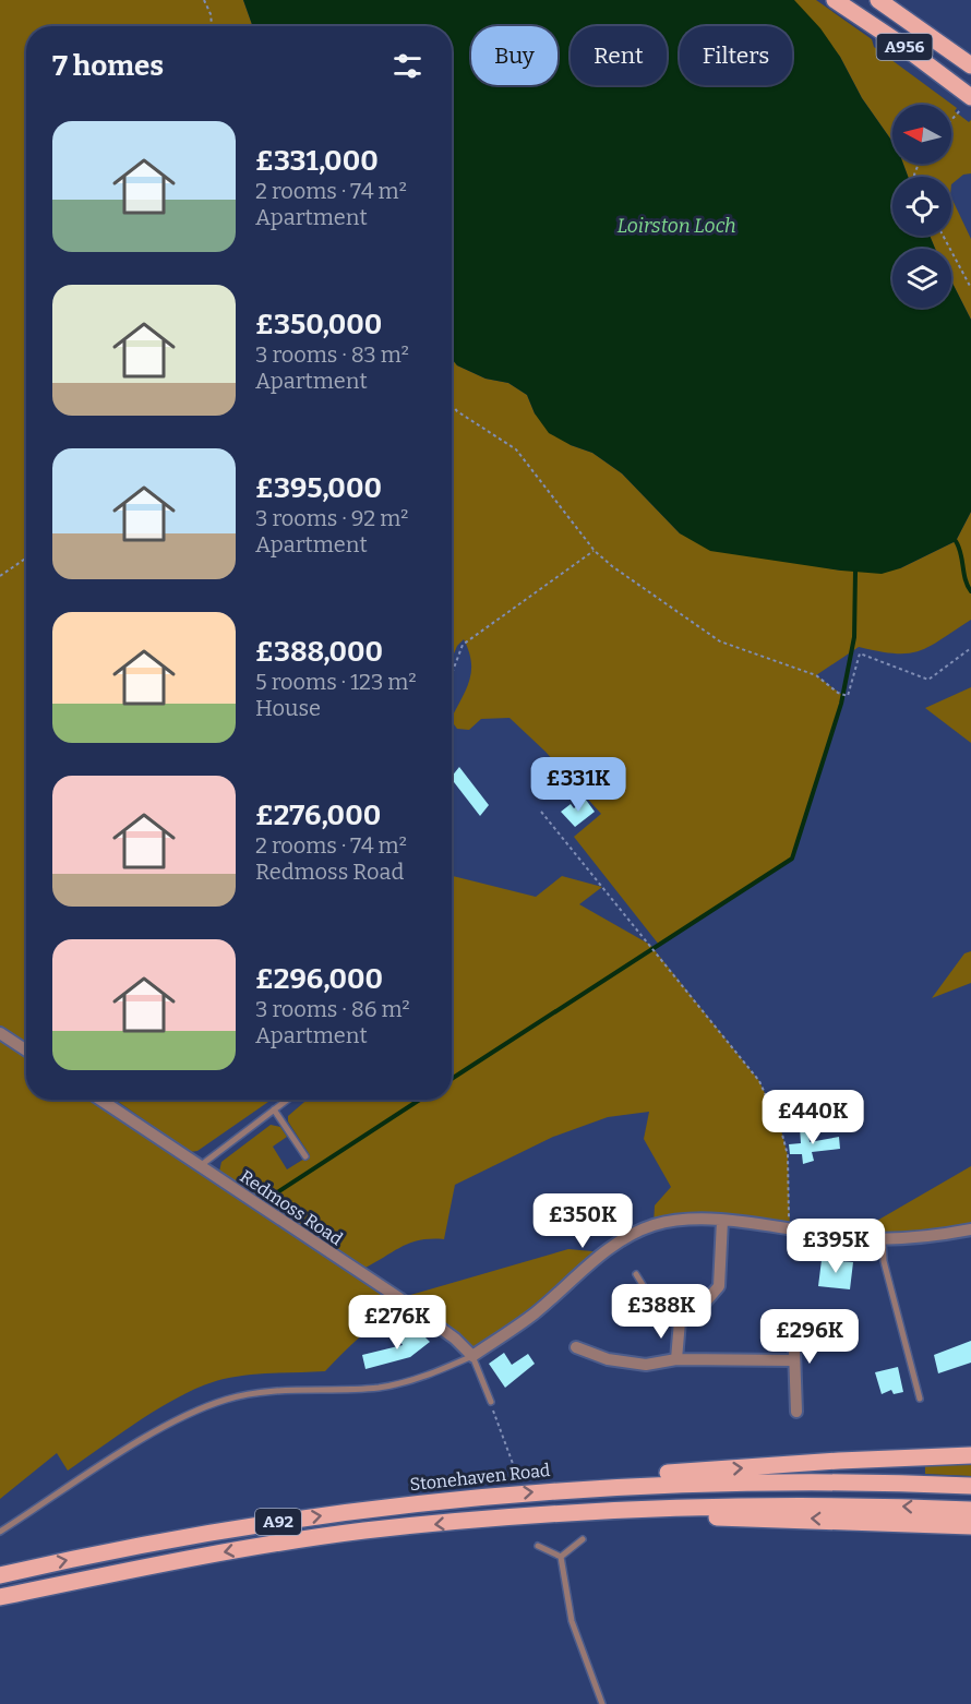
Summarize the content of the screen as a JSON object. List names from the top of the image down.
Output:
{
  "streets": {
    "main road": ["A956", "Stonehaven Road", "A92"],
    "street": ["Redmoss Road"]
  },
  "crossings": [
    ["Stonehaven Road", "A92"]
  ],
  "water": ["Loirston Loch"],
  "north": "left",
  "page": {
    "chip": ["Buy", "Rent", "Filters"],
    "heading": "7 homes",
    "list": [
      {
        "name": "£331,000",
        "note": "2 rooms · 74 m² · Apartment"
      },
      {
        "name": "£350,000",
        "note": "3 rooms · 83 m² · Apartment"
      },
      {
        "name": "£395,000",
        "note": "3 rooms · 92 m² · Apartment"
      },
      {
        "name": "£388,000",
        "note": "5 rooms · 123 m² · House"
      },
      {
        "name": "£276,000",
        "note": "2 rooms · 74 m² · Redmoss Road"
      },
      {
        "name": "£296,000",
        "note": "3 rooms · 86 m² · Apartment"
      }
    ],
    "price": [
      "£331K",
      "£440K",
      "£350K",
      "£395K",
      "£388K",
      "£276K",
      "£296K"
    ]
  }
}
